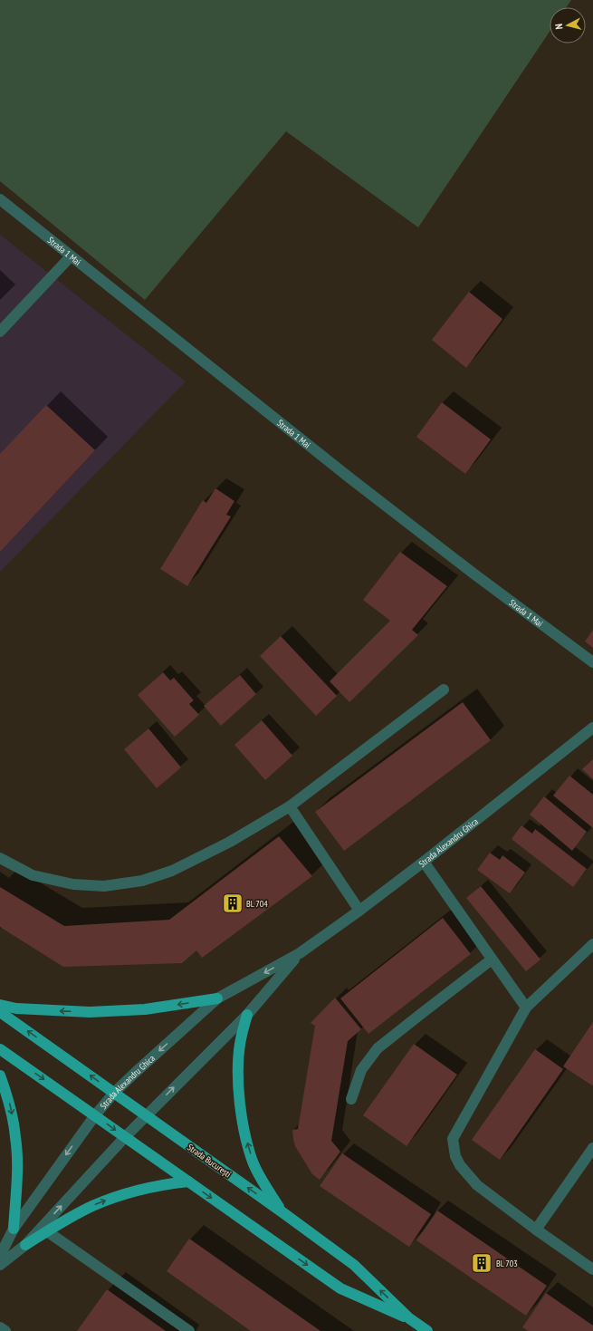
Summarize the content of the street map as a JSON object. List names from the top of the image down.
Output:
{
  "streets": {
    "main road": ["Strada București"],
    "street": ["Strada 1 Mai", "Strada Alexandru Ghica"]
  },
  "crossings": [
    ["Strada Alexandru Ghica", "Strada București"]
  ],
  "places": {
    "building": ["Bl. 704", "Bl. 703"]
  },
  "north": "left"
}
